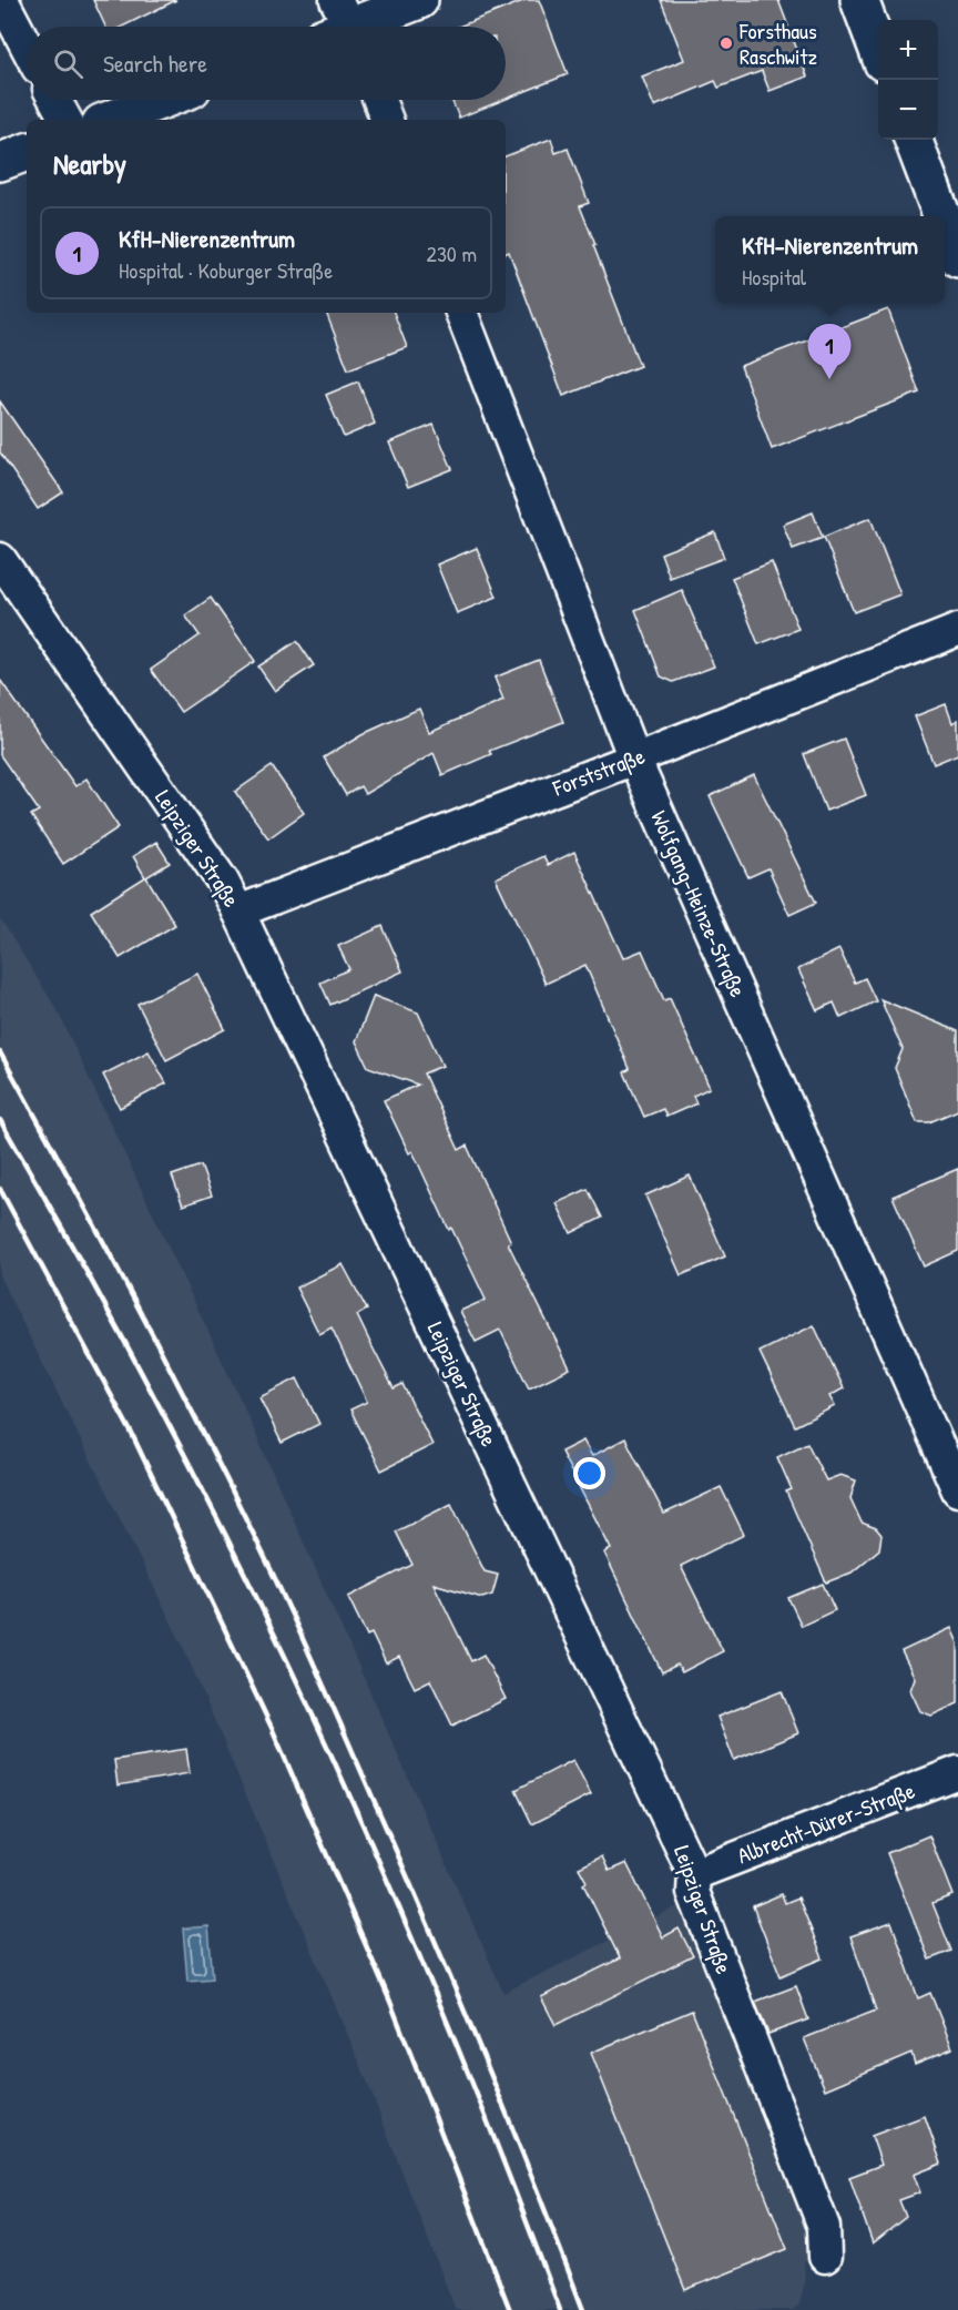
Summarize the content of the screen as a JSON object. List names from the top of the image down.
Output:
{
  "streets": {
    "street": [
      "Forststraße",
      "Leipziger Straße",
      "Wolfgang-Heinze-Straße",
      "Albrecht-Dürer-Straße"
    ]
  },
  "crossings": [
    ["Forststraße", "Leipziger Straße"],
    ["Forststraße", "Wolfgang-Heinze-Straße"],
    ["Leipziger Straße", "Albrecht-Dürer-Straße"]
  ],
  "places": ["Forsthaus Raschwitz"],
  "page": {
    "map_buttons": ["+", "−"],
    "search": "Search here",
    "heading": "Nearby",
    "list": [
      {
        "mark": "1",
        "name": "KfH-Nierenzentrum",
        "note": "Hospital · Koburger Straße",
        "value": "230 m"
      }
    ],
    "popup": ["KfH-Nierenzentrum", "Hospital"],
    "pins": "1"
  }
}
